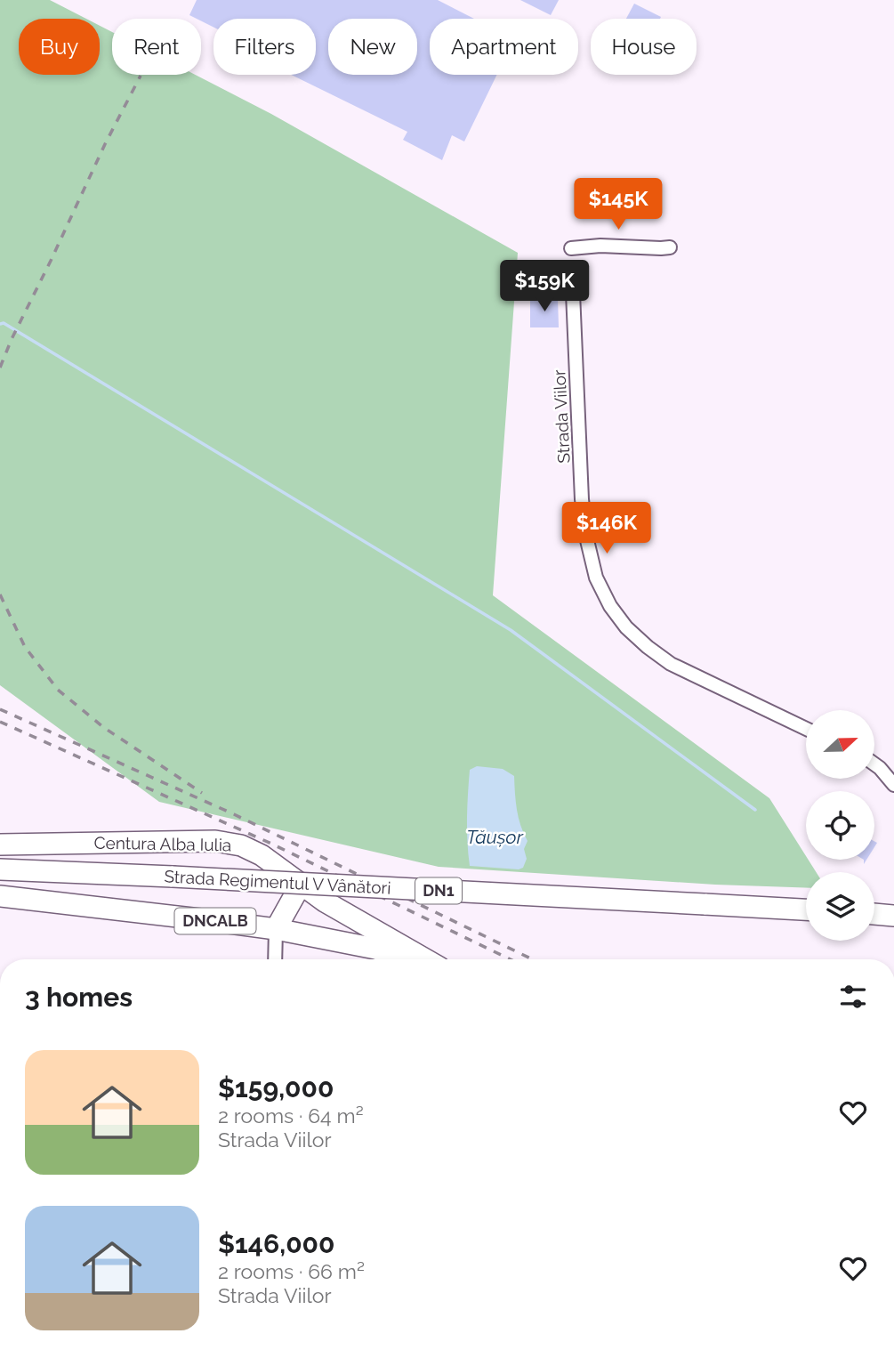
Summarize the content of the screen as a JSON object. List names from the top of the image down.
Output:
{
  "streets": {
    "main road": [
      "Centura Alba Iulia",
      "Strada Regimentul V Vânători",
      "DN1",
      "DNCALB"
    ],
    "street": ["Strada Viilor"]
  },
  "water": ["Tăușor"],
  "north": "right",
  "page": {
    "chip": [
      "Buy",
      "Rent",
      "Filters",
      "New",
      "Apartment",
      "House"
    ],
    "price": ["$145K", "$159K", "$146K"],
    "heading": "3 homes",
    "list": [
      {
        "name": "$159,000",
        "note": "2 rooms · 64 m² · Strada Viilor"
      },
      {
        "name": "$146,000",
        "note": "2 rooms · 66 m² · Strada Viilor"
      }
    ]
  }
}
